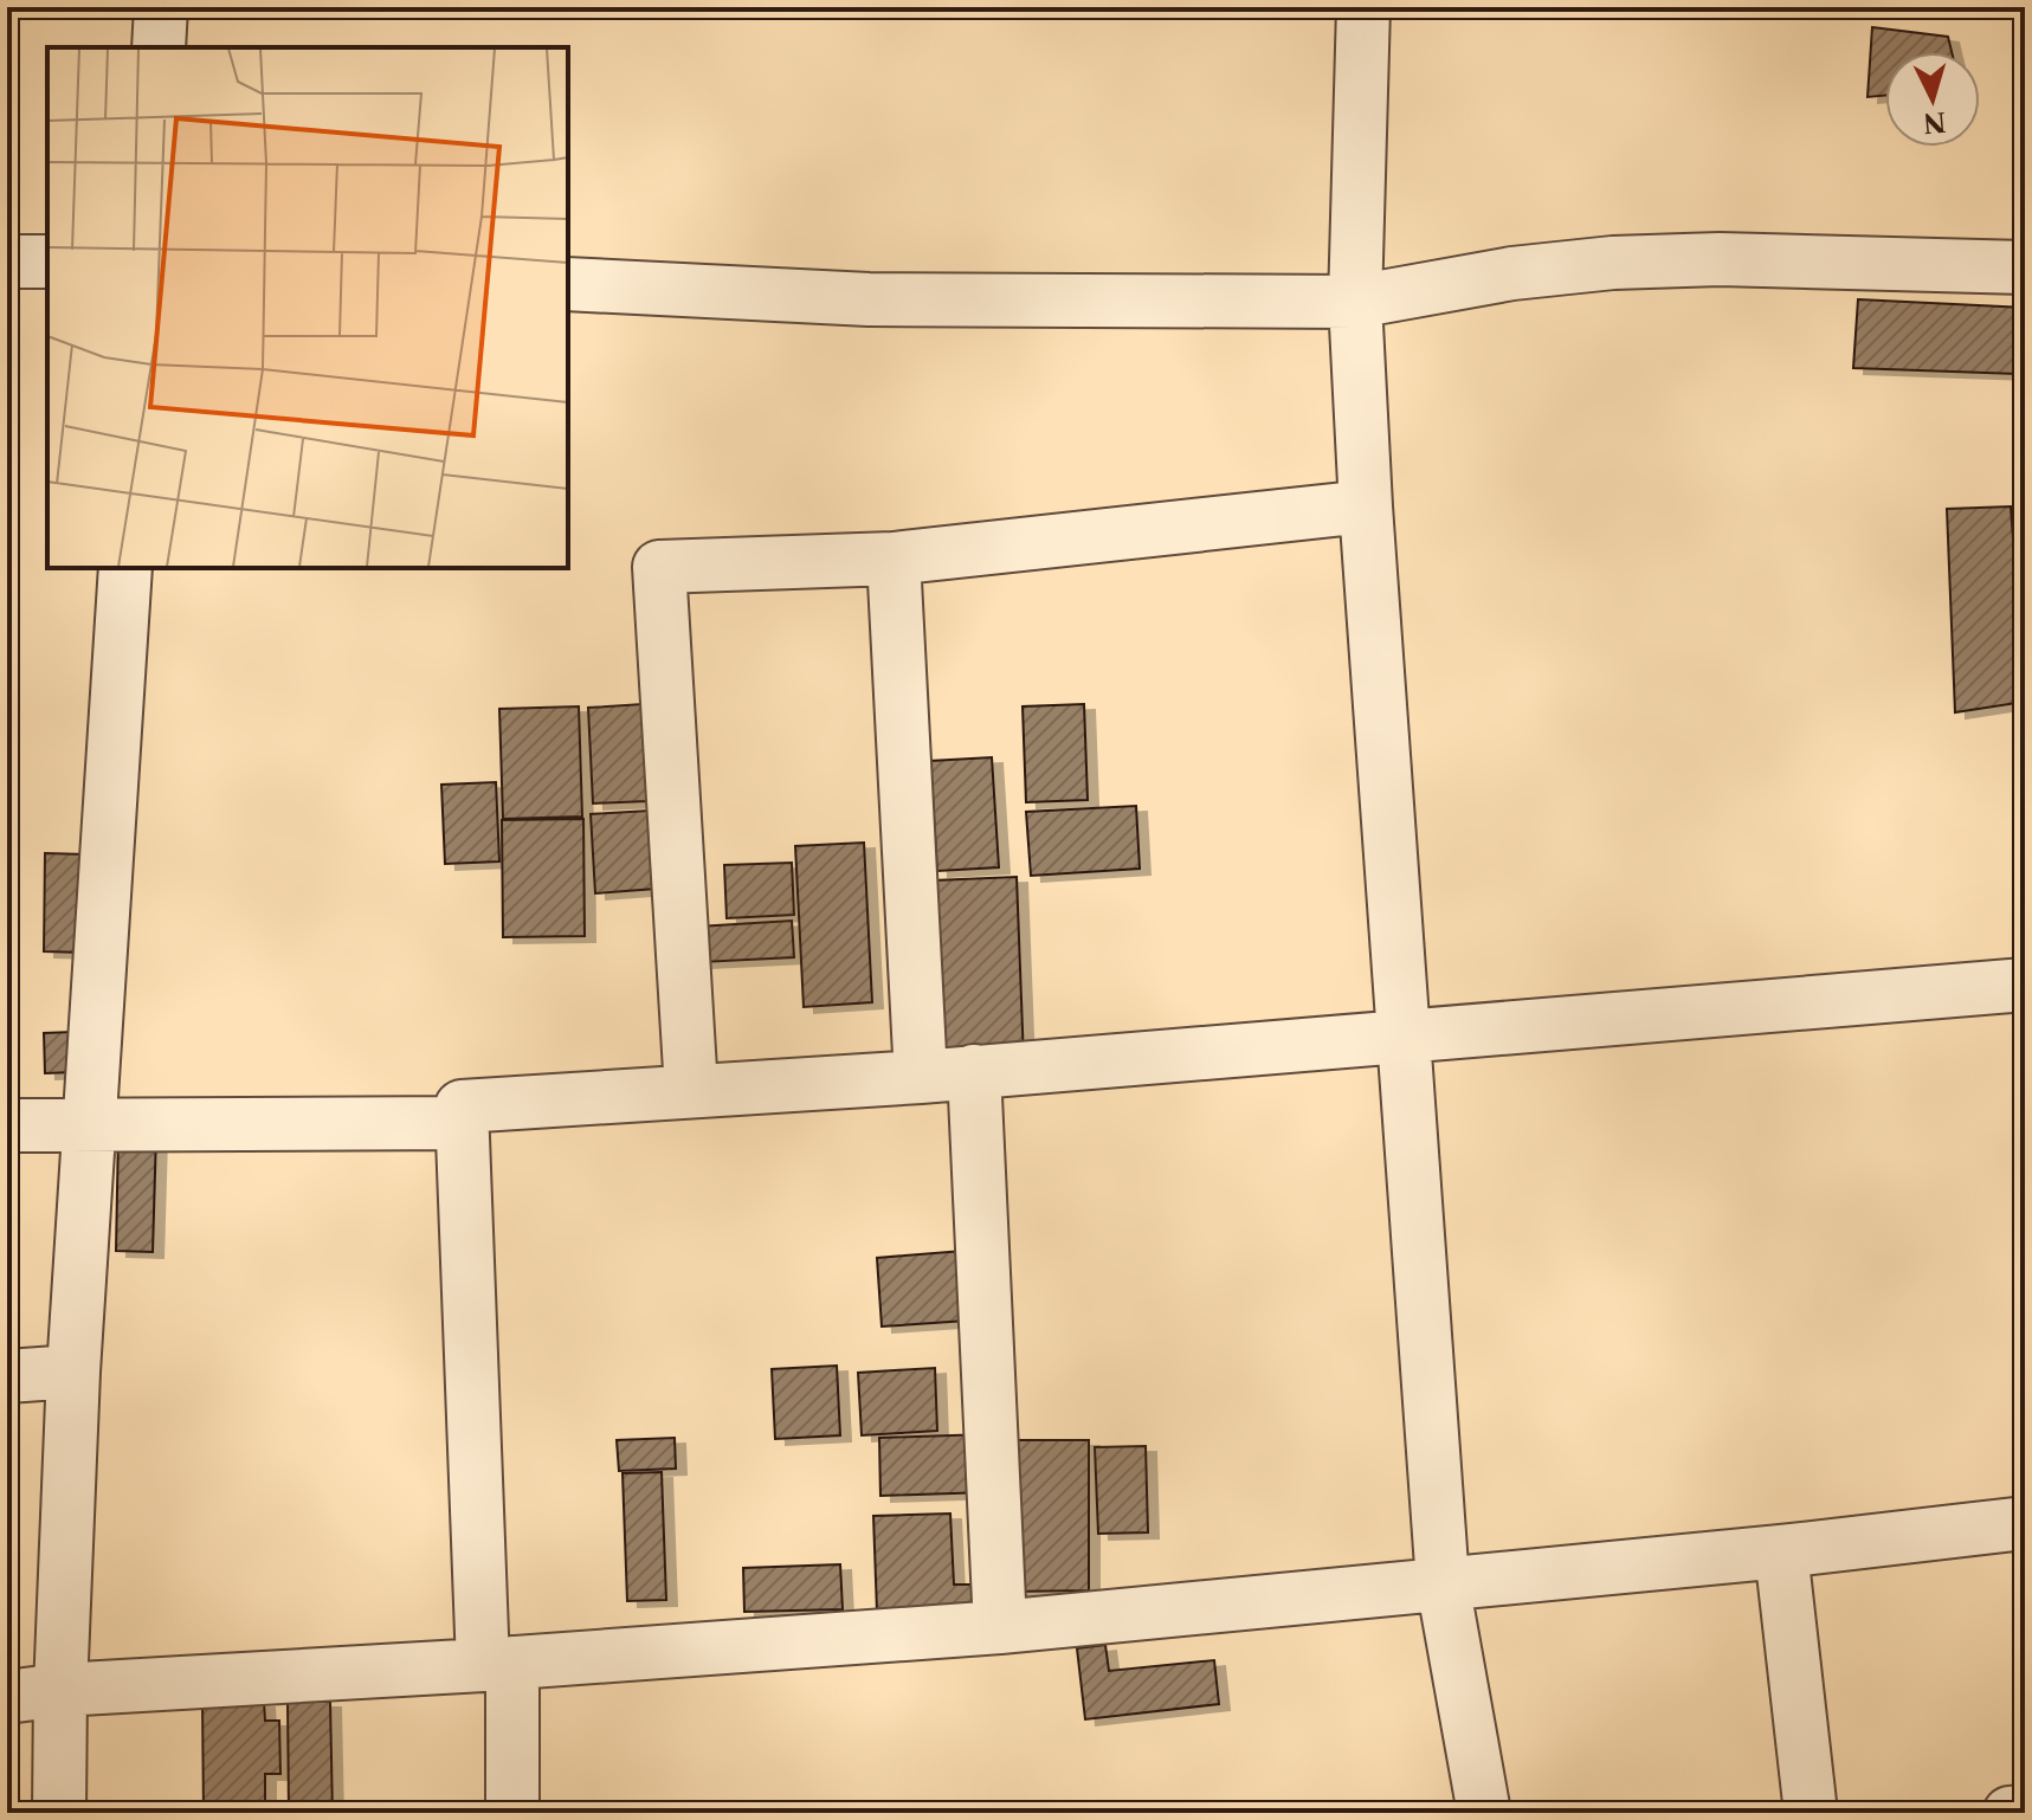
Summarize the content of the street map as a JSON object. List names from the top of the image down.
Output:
{
  "north": "bottom"
}
